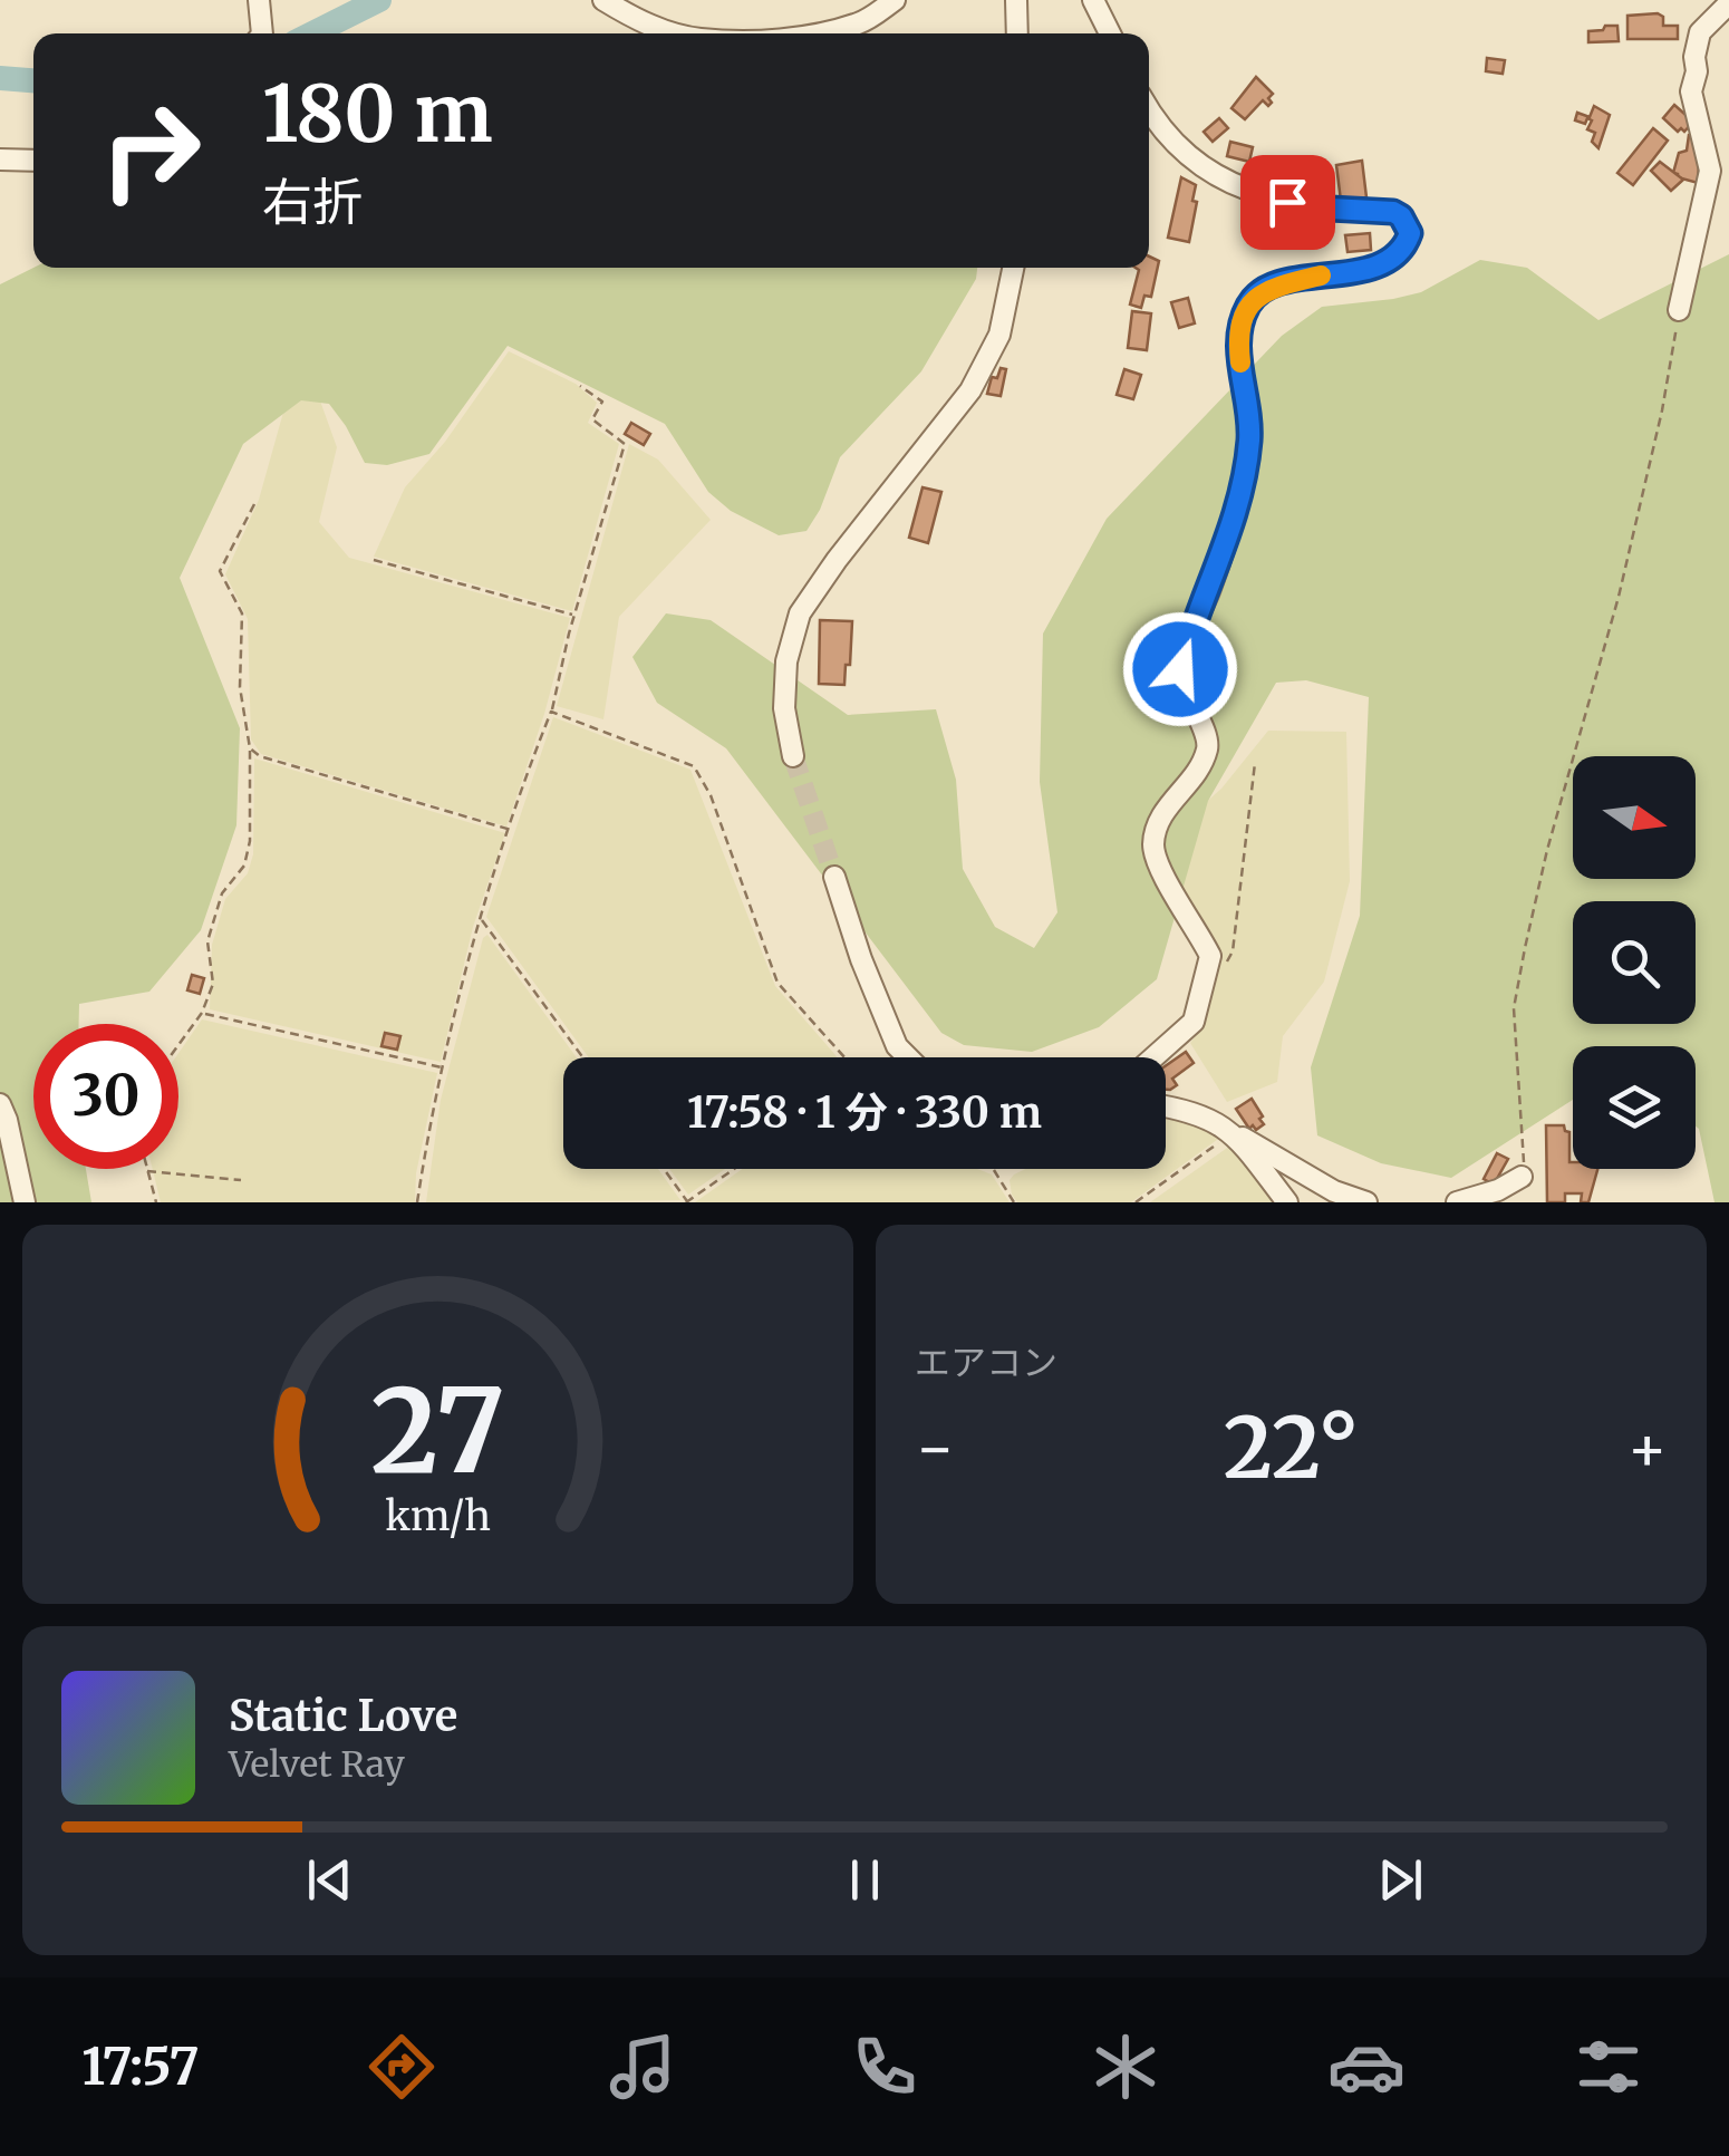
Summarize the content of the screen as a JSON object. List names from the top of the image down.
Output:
{
  "north": "right",
  "page": {
    "turn": ["180 m", "右折"],
    "limit": "30",
    "trip": "17:58 · 1 分 · 330 m",
    "tile": "エアコン",
    "heat": ["−", "22°", "+"],
    "song": ["Static Love", "Velvet Ray"],
    "tabs": "17:57",
    "gauge": ["27", "km/h"]
  }
}
